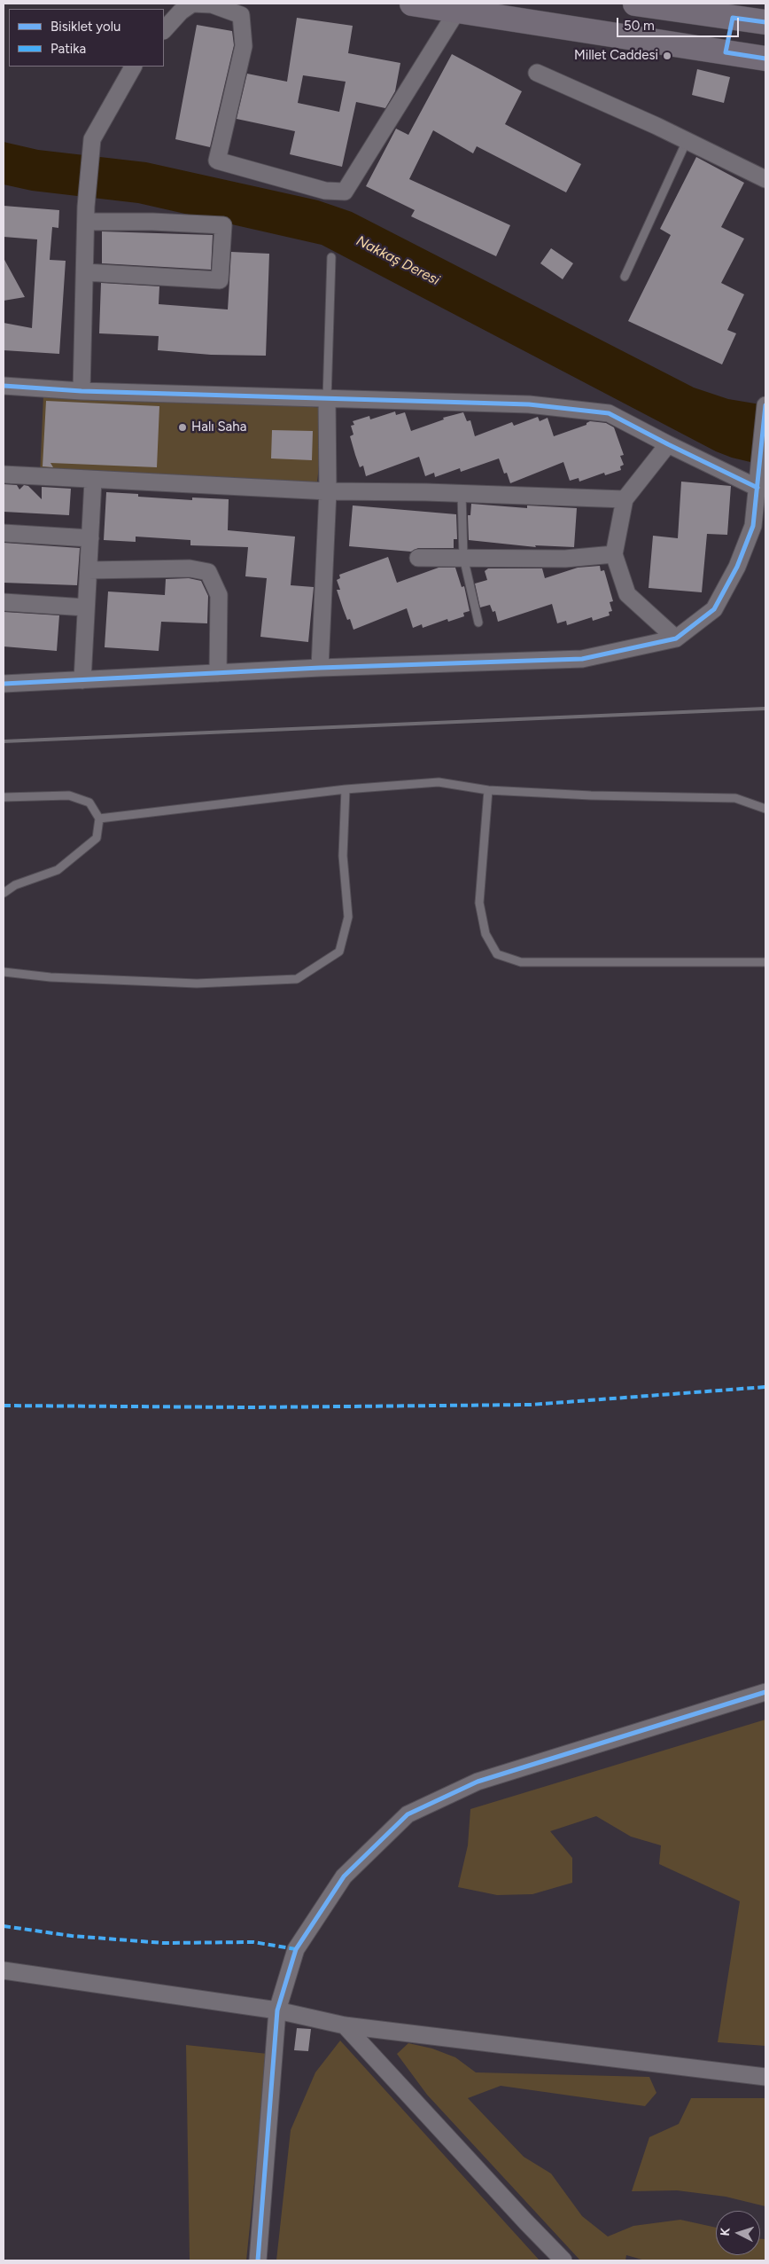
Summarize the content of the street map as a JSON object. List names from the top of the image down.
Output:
{
  "water": ["Nakkaş Deresi"],
  "places": ["Millet Caddesi", "Halı Saha"],
  "legend": ["Bisiklet yolu", "Patika"],
  "scale_bar": "50 m",
  "north": "left"
}
